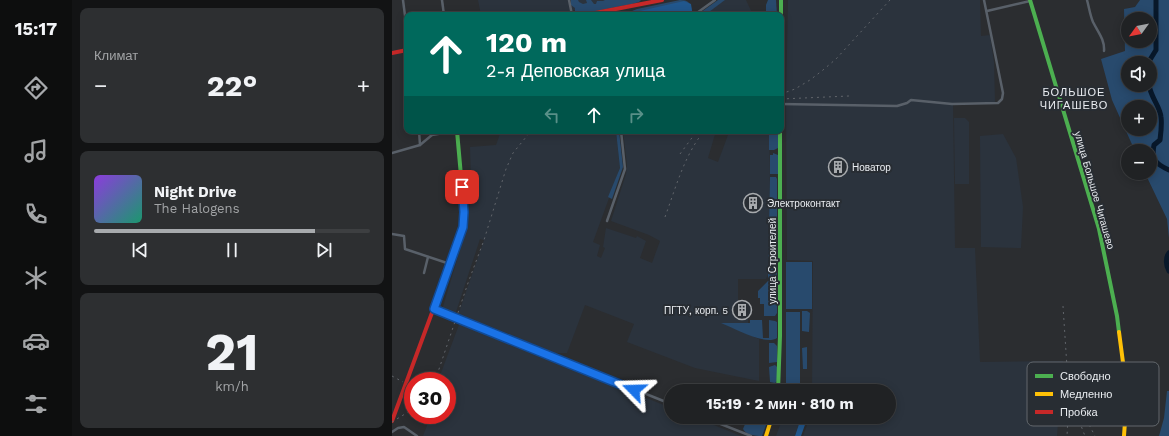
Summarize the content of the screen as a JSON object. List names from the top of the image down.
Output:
{
  "streets": {
    "street": ["улица Большое Чигашево", "улица Строителей"]
  },
  "districts": ["БОЛЬШОЕ ЧИГАШЕВО"],
  "places": {
    "building": ["Новатор", "Электроконтакт", "ПГТУ, корп. 5"]
  },
  "legend": ["Свободно", "Медленно", "Пробка"],
  "north": "bottom left",
  "page": {
    "tabs": "15:17",
    "tile": [
      "Климат",
      ["21", "km/h"]
    ],
    "map_buttons": ["+", "−"],
    "turn": ["120 m", "2-я Деповская улица"],
    "heat": ["−", "22°", "+"],
    "song": ["Night Drive", "The Halogens"],
    "limit": "30",
    "trip": "15:19 · 2 мин · 810 m"
  }
}
